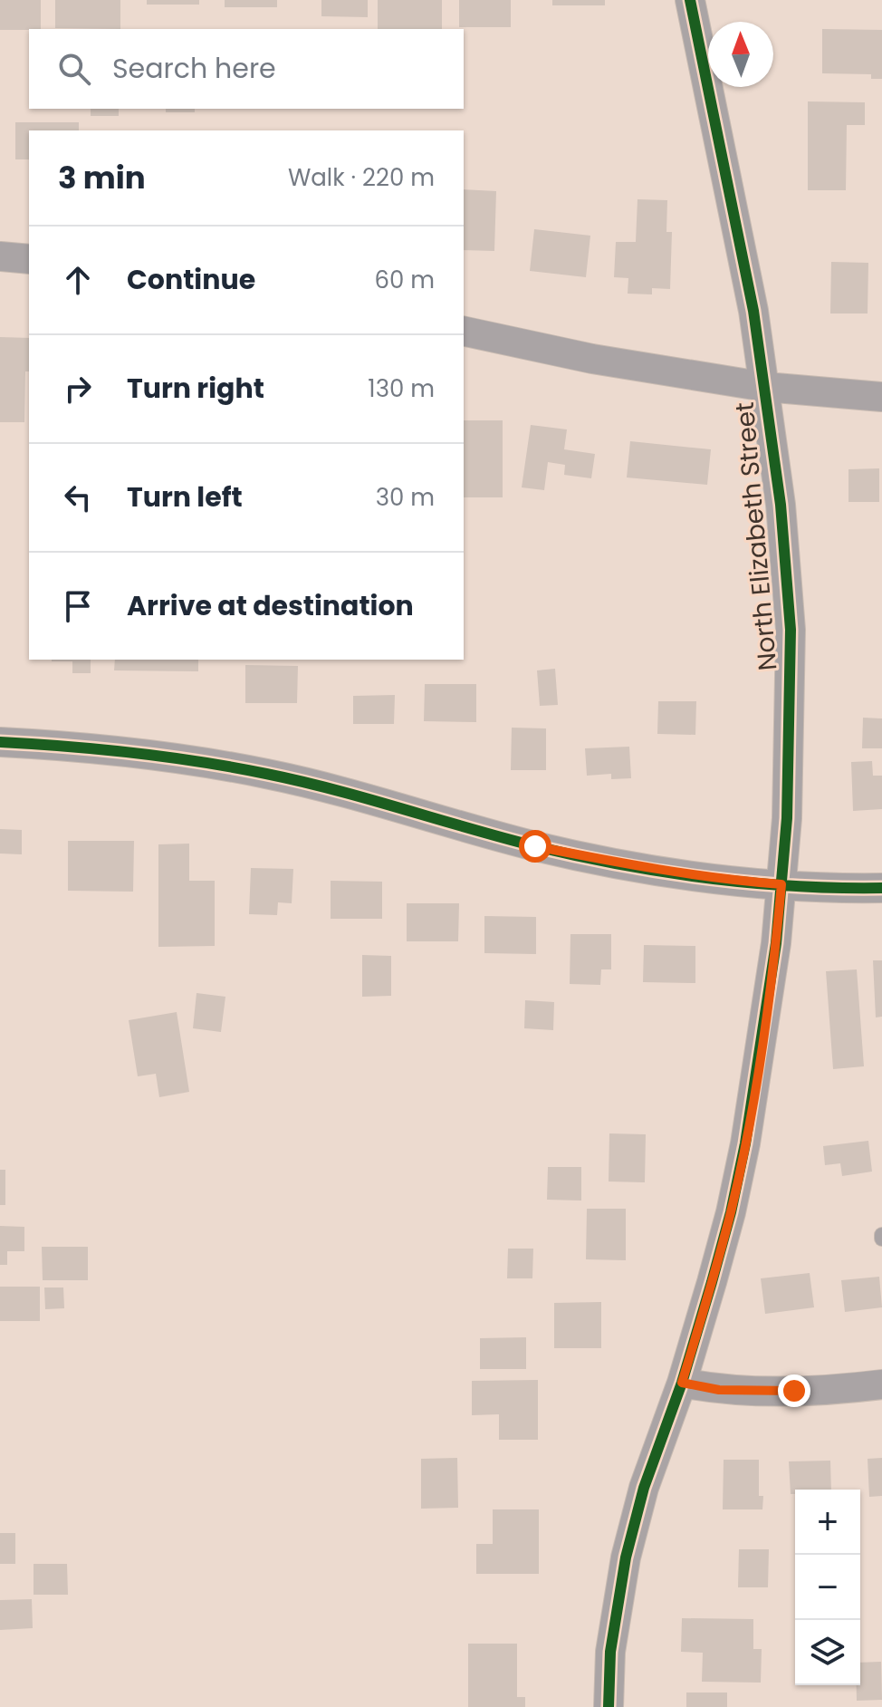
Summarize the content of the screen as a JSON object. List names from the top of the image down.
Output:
{
  "streets": {
    "street": ["North Elizabeth Street"]
  },
  "north": "top",
  "page": {
    "search": "Search here",
    "heading": ["3 min", "Walk · 220 m"],
    "list": [
      ["Continue", "60 m"],
      ["Turn right", "130 m"],
      ["Turn left", "30 m"],
      "Arrive at destination"
    ],
    "map_buttons": ["+", "−"]
  }
}
